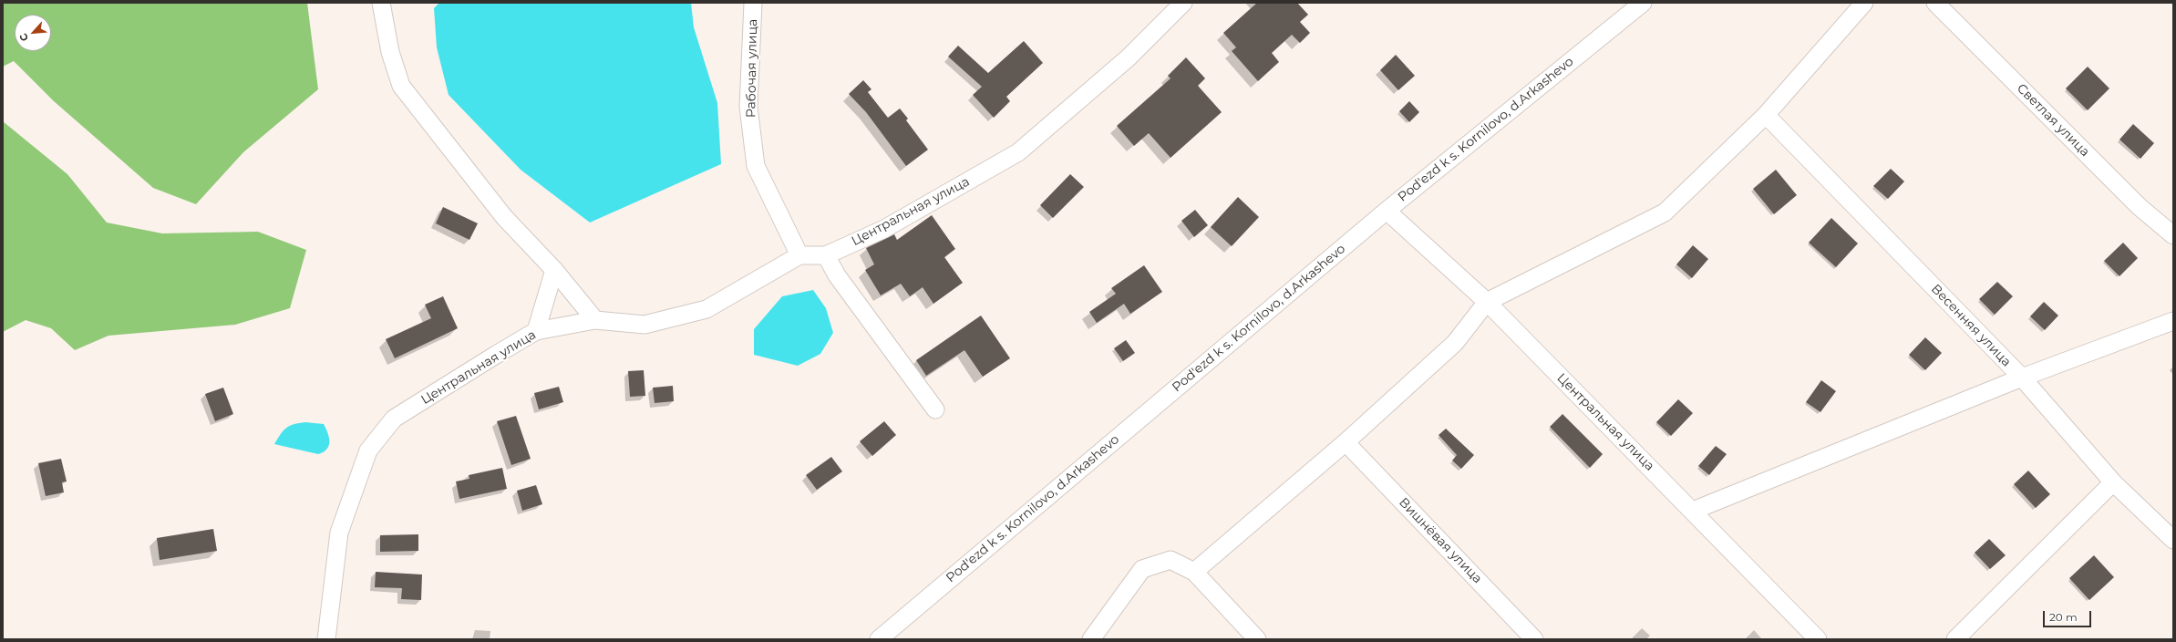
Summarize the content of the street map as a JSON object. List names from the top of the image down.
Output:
{
  "streets": {
    "street": [
      "Рабочая улица",
      "Светлая улица",
      "Pod'ezd k s. Kornilovo, d.Arkashevo",
      "Центральная улица",
      "Весенняя улица",
      "Вишнёвая улица"
    ]
  },
  "crossings": [
    ["Рабочая улица", "Центральная улица"],
    ["Pod'ezd k s. Kornilovo, d.Arkashevo", "Центральная улица"]
  ],
  "scale_bar": "20 m",
  "north": "bottom left"
}
